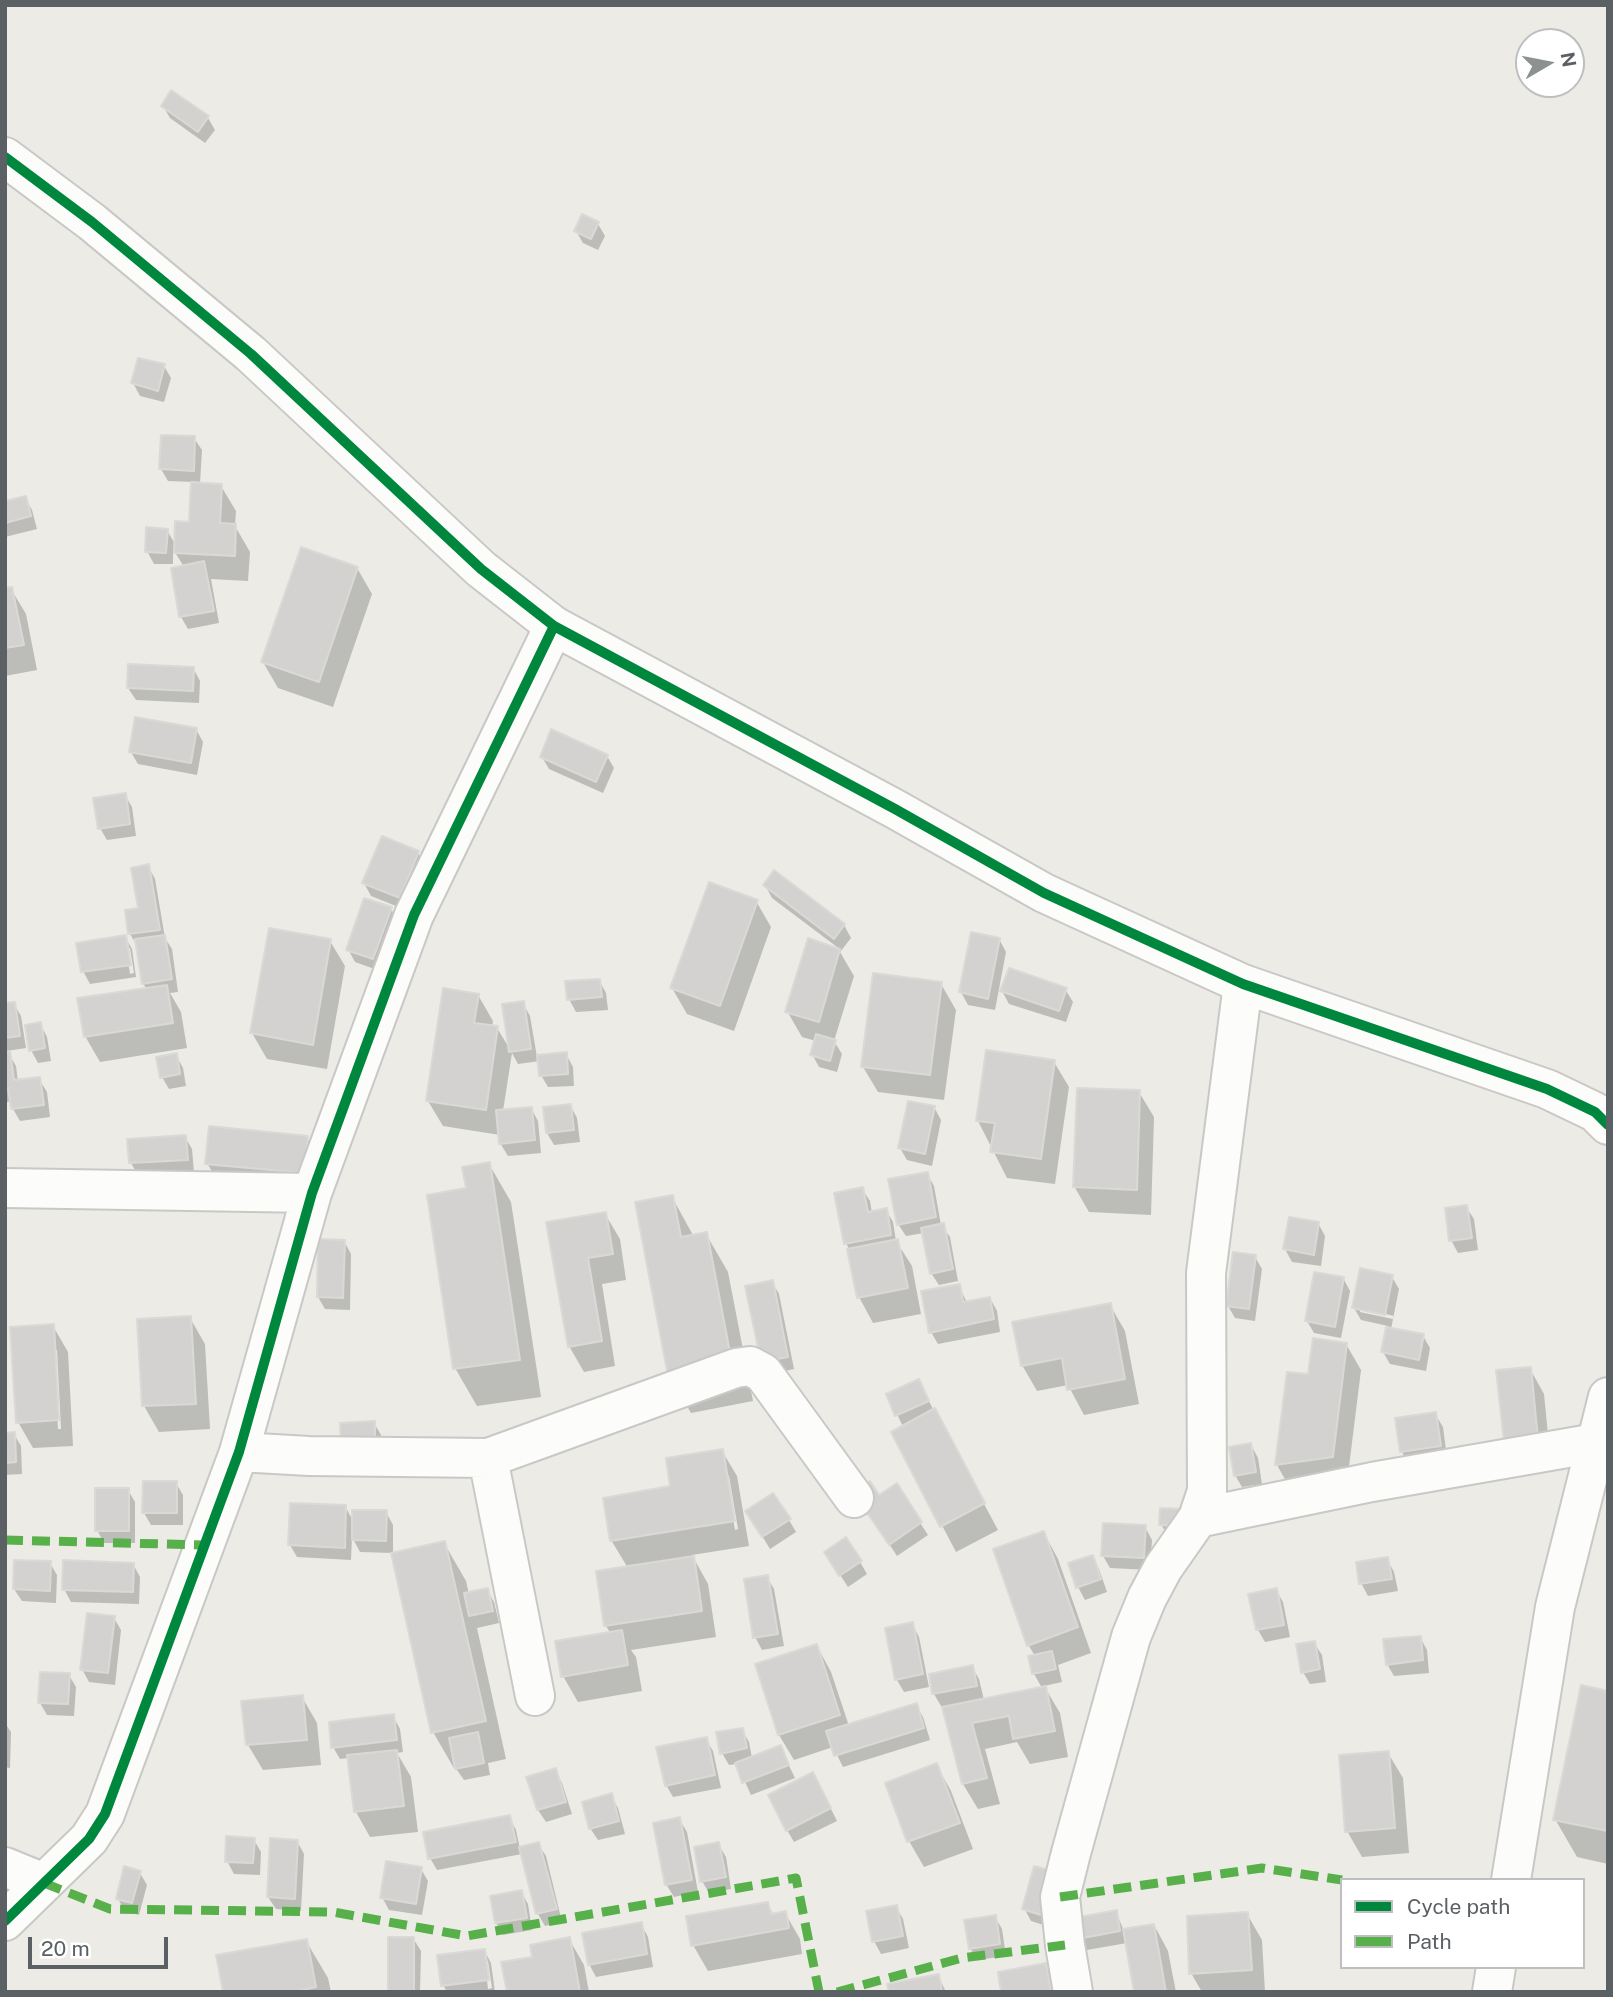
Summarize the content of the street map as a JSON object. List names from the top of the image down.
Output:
{
  "legend": ["Cycle path", "Path"],
  "scale_bar": "20 m",
  "north": "right"
}
